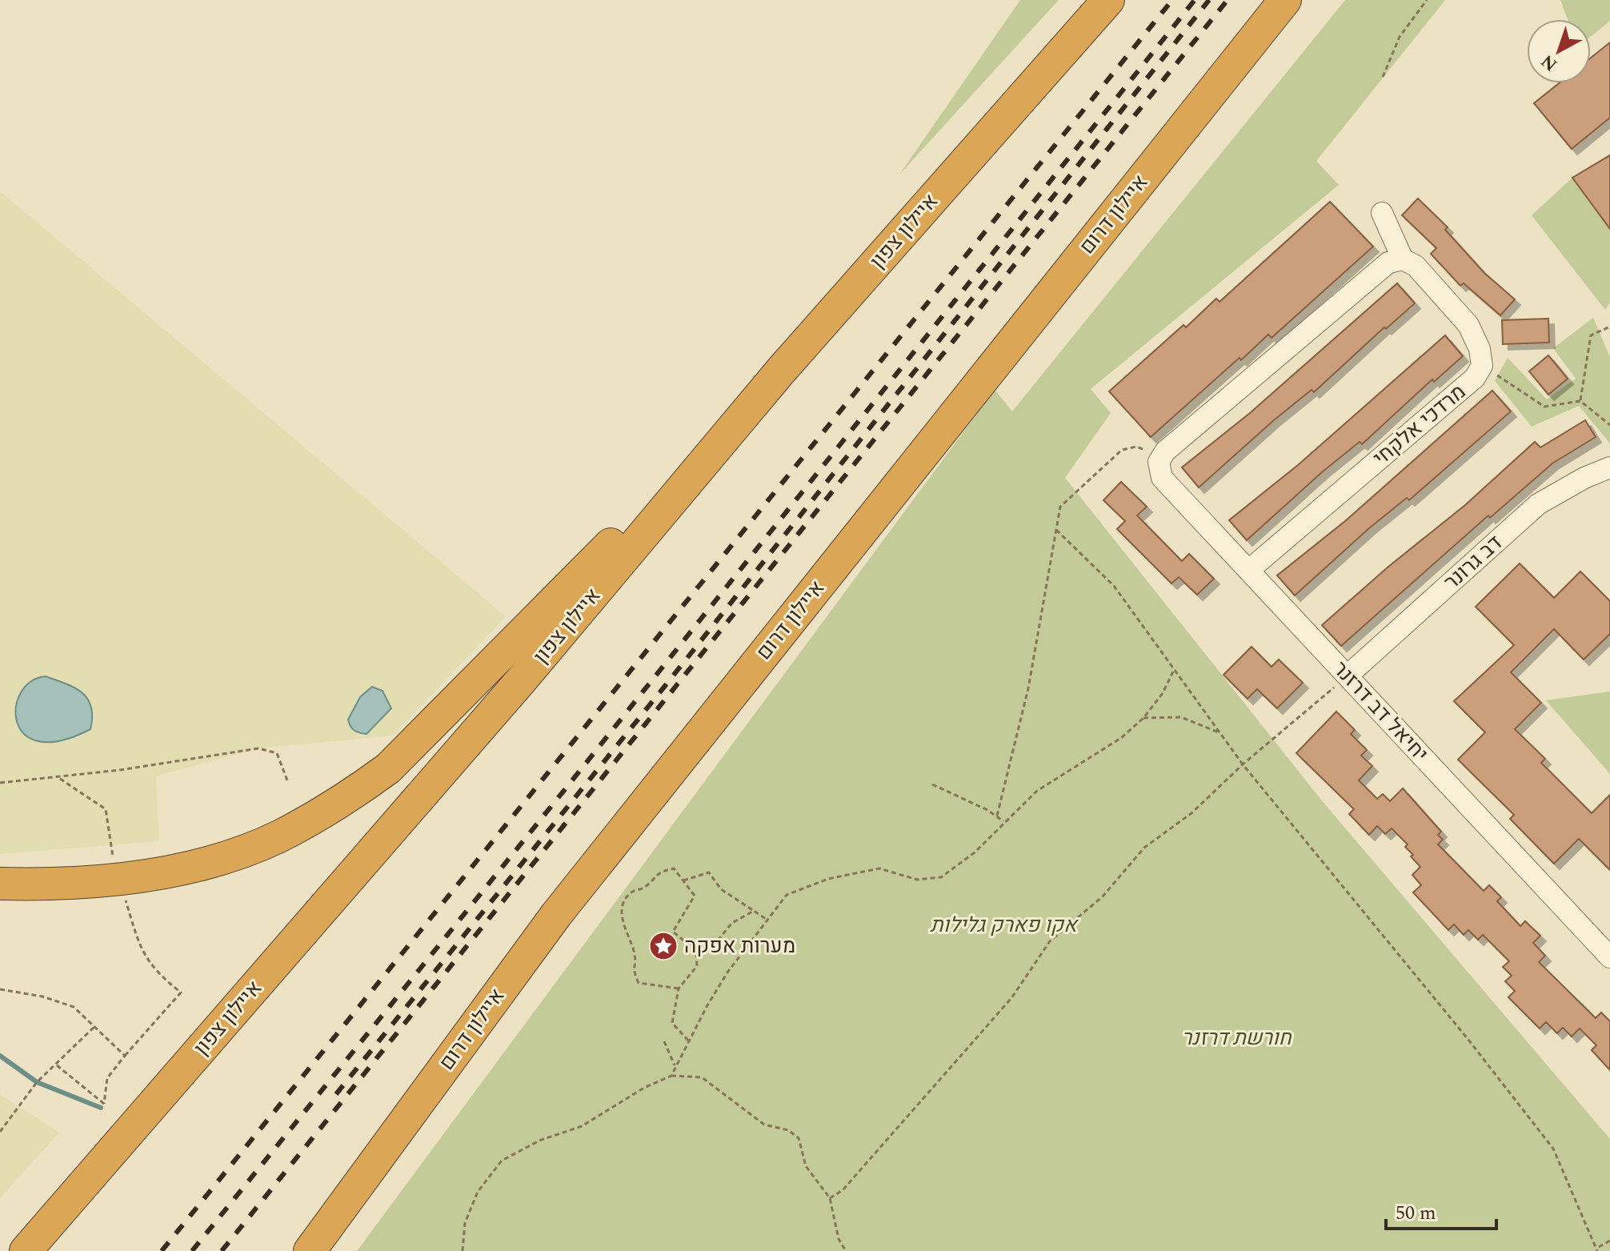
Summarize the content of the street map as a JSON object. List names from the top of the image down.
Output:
{
  "streets": {
    "highway": ["איילון דרום", "איילון צפון"],
    "street": ["מרדכי אלקחי", "דב גרונר", "יחיאל דב דרזנר"]
  },
  "crossings": [
    ["מרדכי אלקחי", "יחיאל דב דרזנר"],
    ["דב גרונר", "יחיאל דב דרזנר"]
  ],
  "parks": ["אקו פארק גלילות", "חורשת דרזנר"],
  "places": {
    "place": ["מערות אפקה"]
  },
  "scale_bar": "50 m",
  "north": "bottom left"
}
